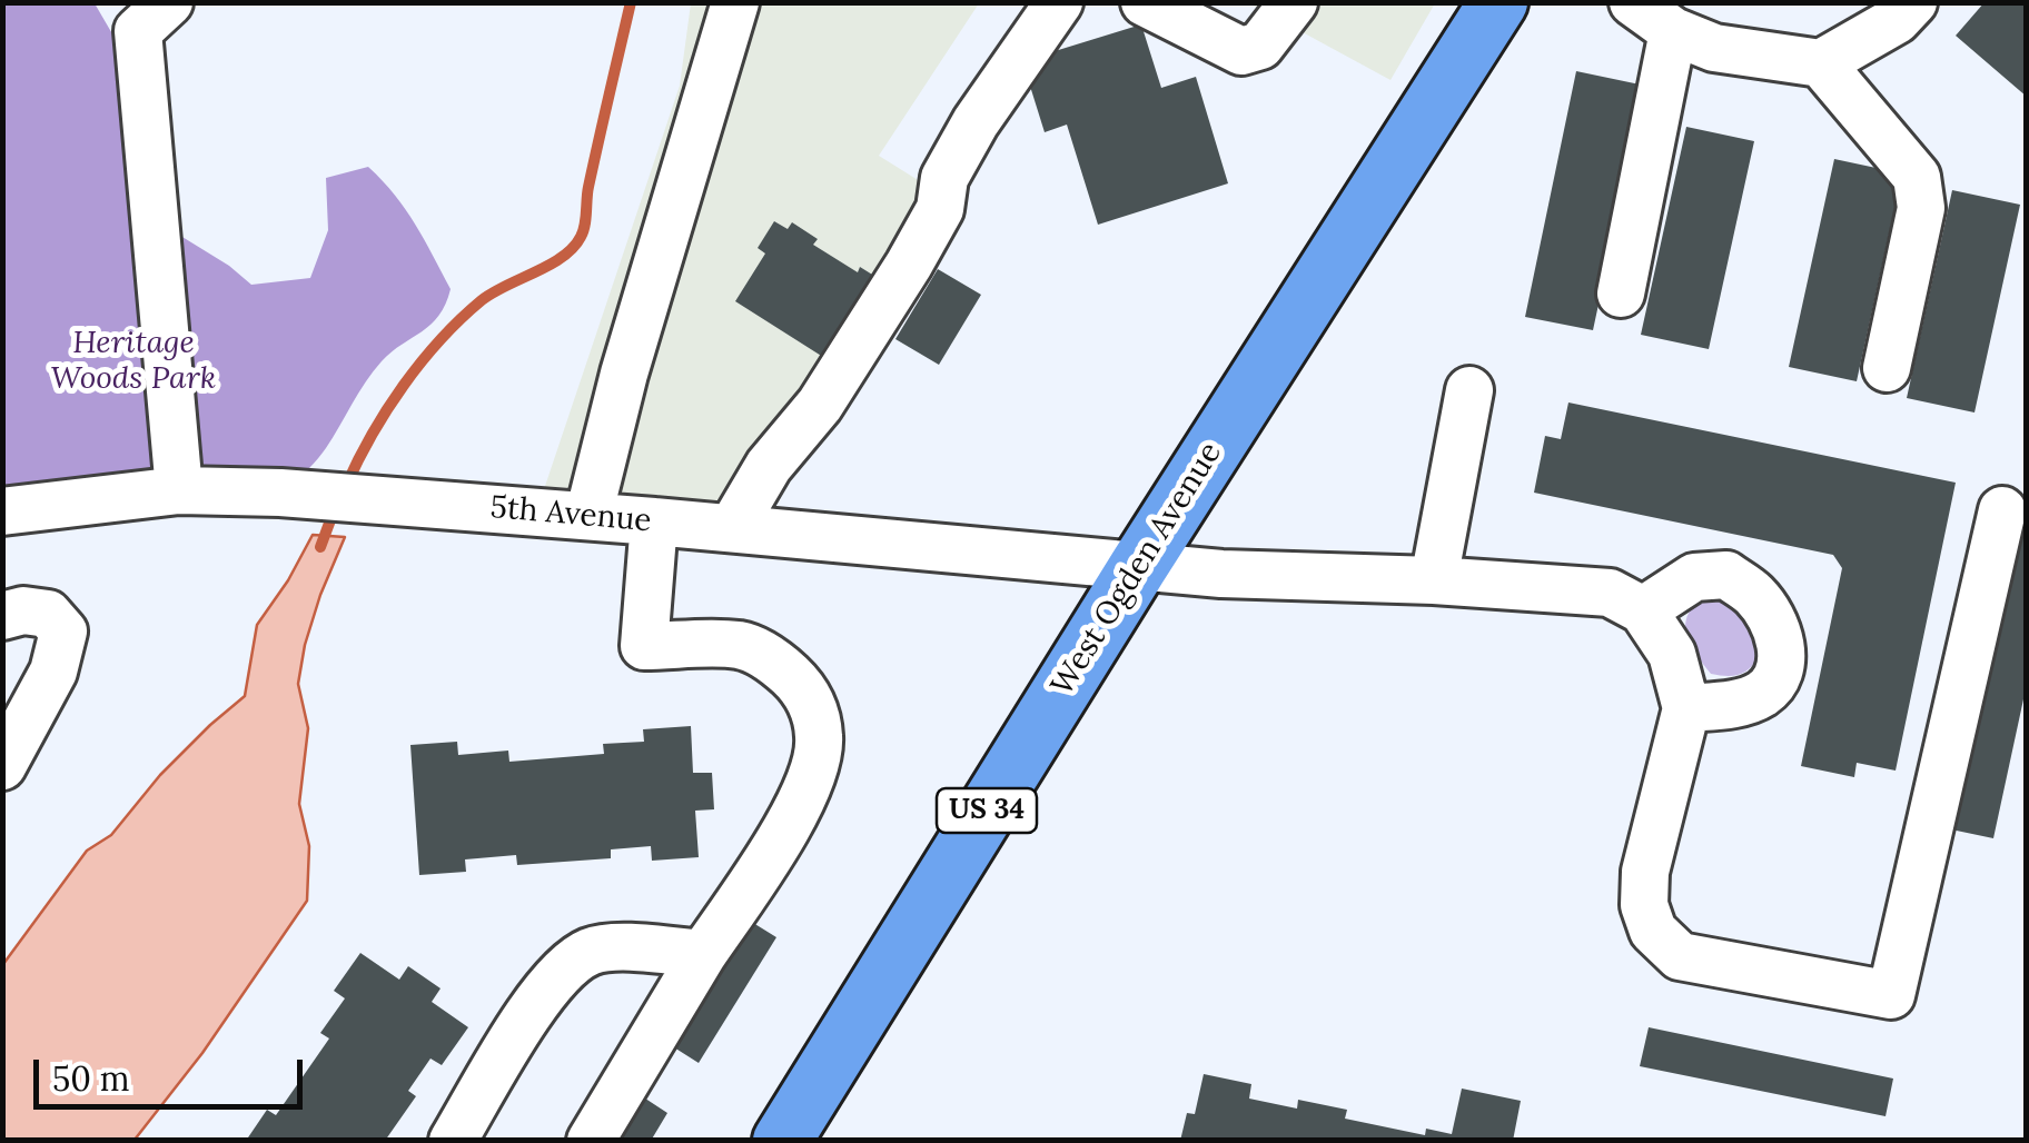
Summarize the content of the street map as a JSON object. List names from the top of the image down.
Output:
{
  "streets": {
    "main road": ["West Ogden Avenue", "US 34"],
    "street": ["5th Avenue"]
  },
  "crossings": [
    ["5th Avenue", "West Ogden Avenue"]
  ],
  "parks": ["Heritage Woods Park"],
  "scale_bar": "50 m"
}
